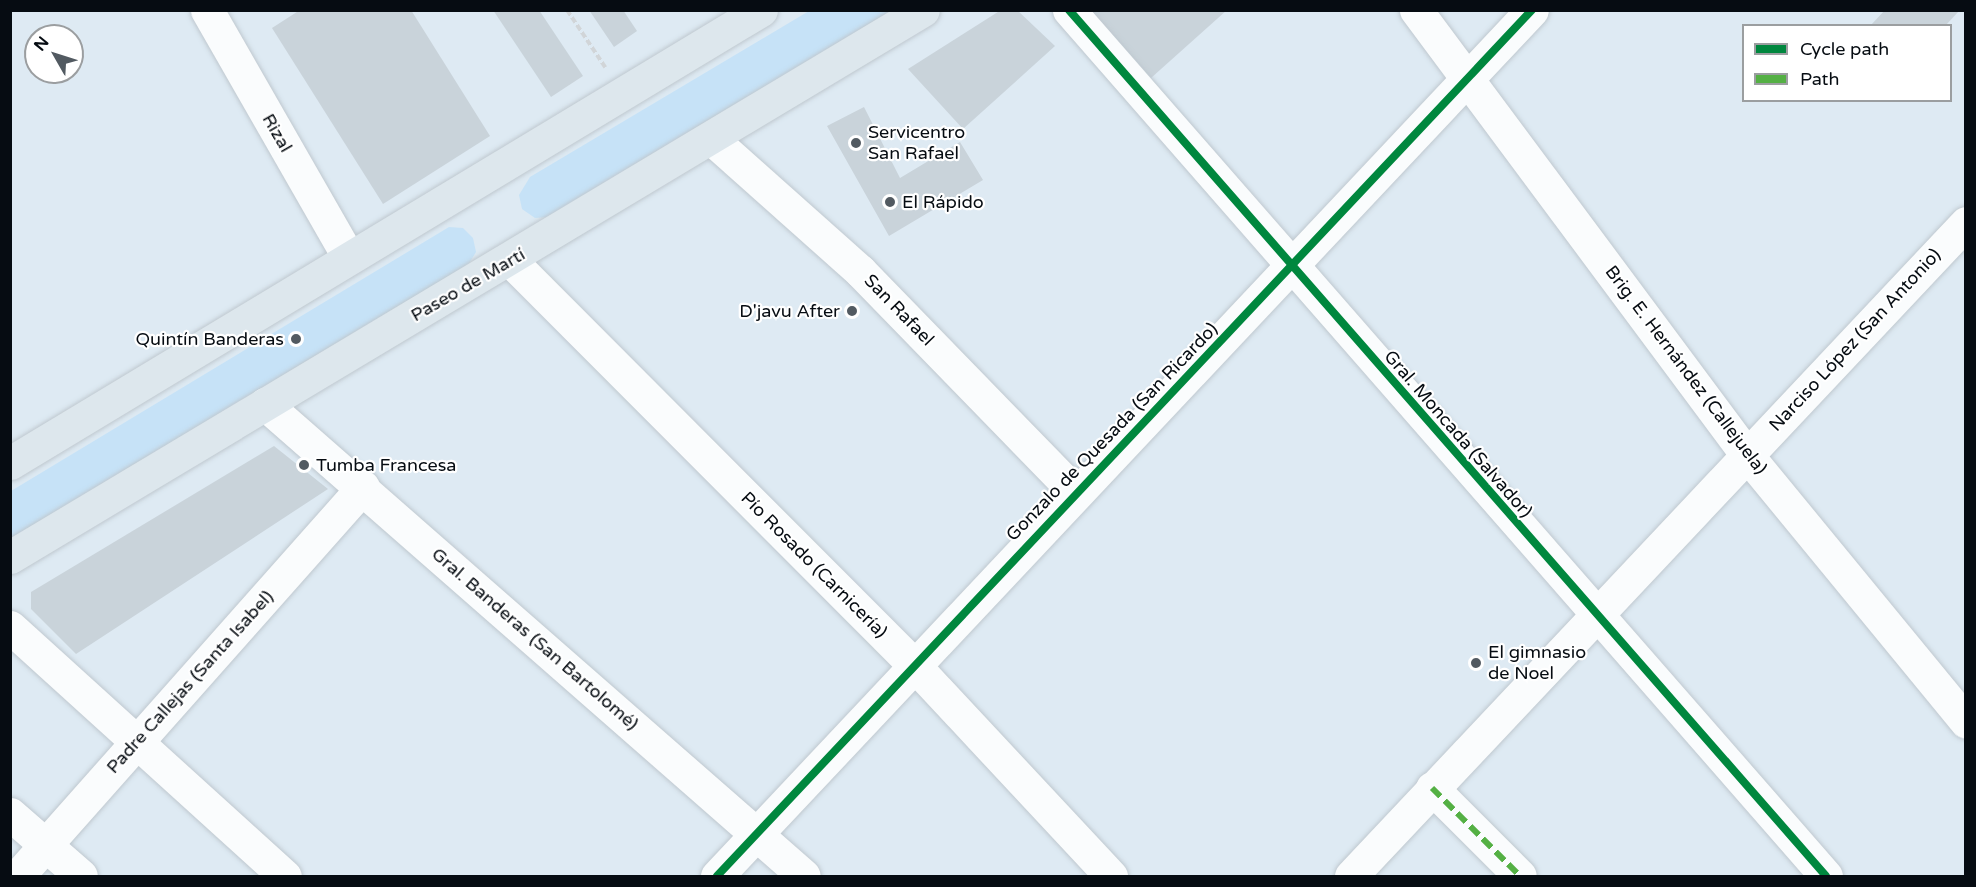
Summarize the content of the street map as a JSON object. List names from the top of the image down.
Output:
{
  "streets": {
    "main road": ["Paseo de Martí"],
    "street": [
      "Rizal",
      "San Rafael",
      "Narciso López (San Antonio)",
      "Brig. E. Hernández (Callejuela)",
      "Gonzalo de Quesada (San Ricardo)",
      "Gral. Moncada (Salvador)",
      "Pío Rosado (Carnicería)",
      "Gral. Banderas (San Bartolomé)",
      "Padre Callejas (Santa Isabel)"
    ]
  },
  "crossings": [
    ["Paseo de Martí", "San Rafael"],
    ["Paseo de Martí", "Pío Rosado (Carnicería)"],
    ["Paseo de Martí", "Gral. Banderas (San Bartolomé)"],
    ["San Rafael", "Gonzalo de Quesada (San Ricardo)"],
    ["Narciso López (San Antonio)", "Brig. E. Hernández (Callejuela)"],
    ["Narciso López (San Antonio)", "Gral. Moncada (Salvador)"],
    ["Brig. E. Hernández (Callejuela)", "Gonzalo de Quesada (San Ricardo)"],
    ["Gonzalo de Quesada (San Ricardo)", "Gral. Moncada (Salvador)"],
    ["Gonzalo de Quesada (San Ricardo)", "Pío Rosado (Carnicería)"],
    ["Gonzalo de Quesada (San Ricardo)", "Gral. Banderas (San Bartolomé)"],
    ["Gral. Banderas (San Bartolomé)", "Padre Callejas (Santa Isabel)"]
  ],
  "places": [
    "Servicentro San Rafael",
    "El Rápido",
    "D'javu After",
    "Quintín Banderas",
    "Tumba Francesa",
    "El gimnasio de Noel"
  ],
  "legend": ["Cycle path", "Path"],
  "north": "top left"
}
